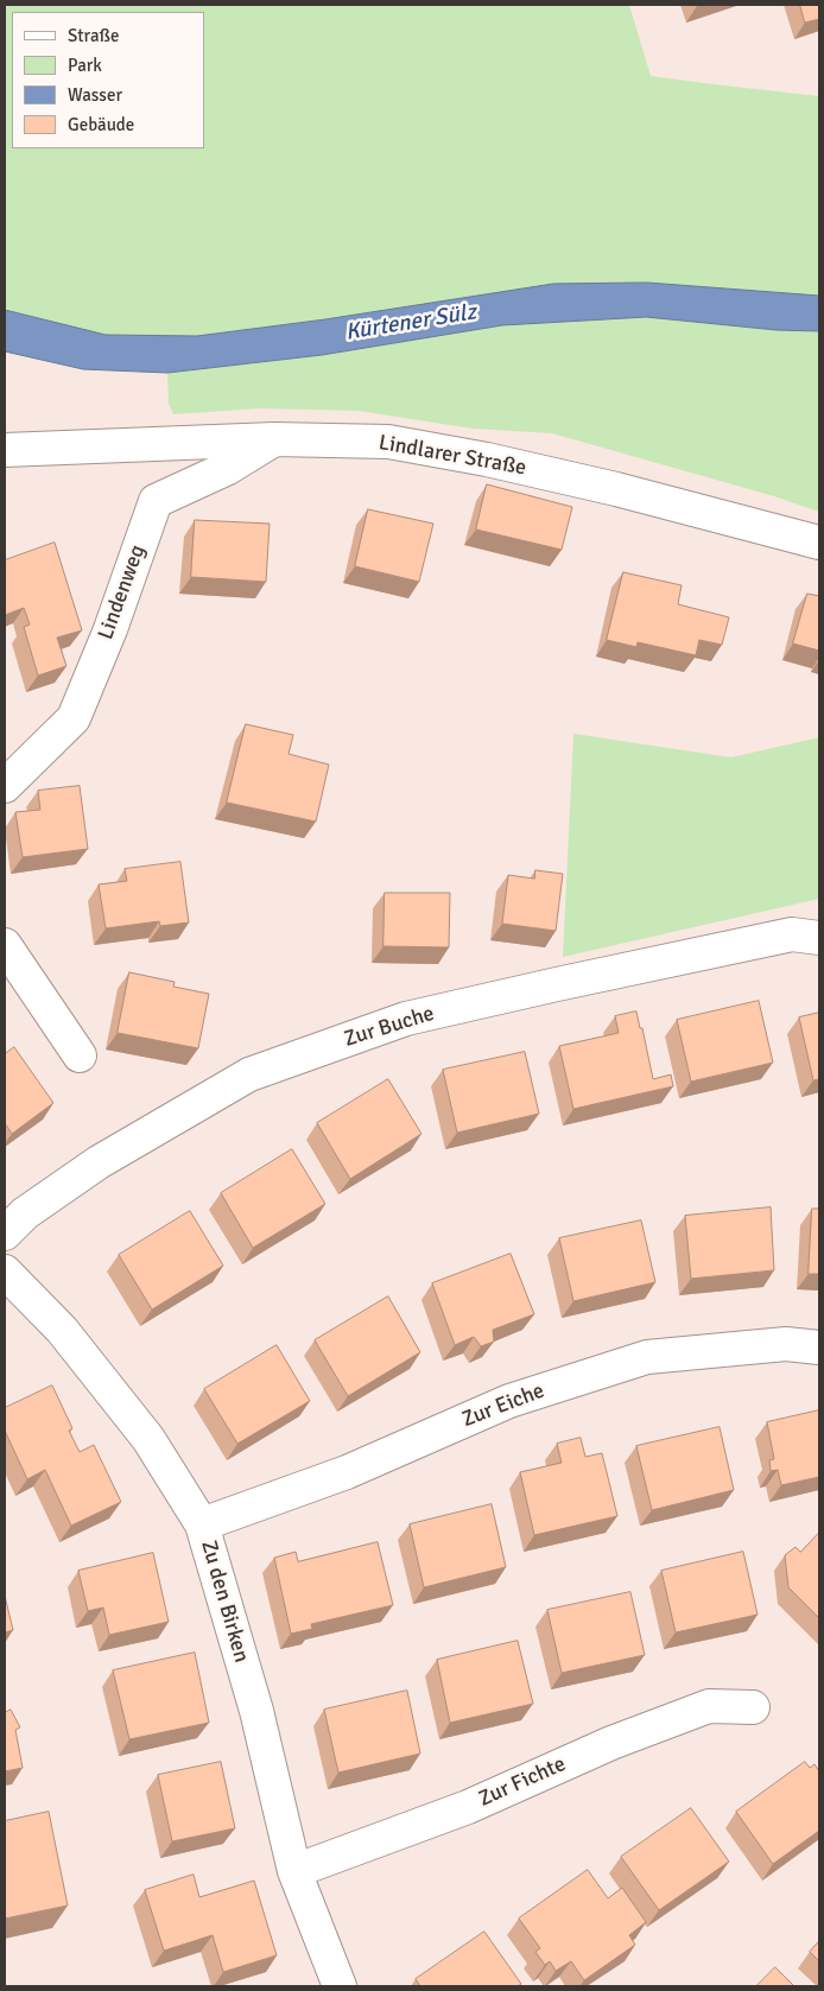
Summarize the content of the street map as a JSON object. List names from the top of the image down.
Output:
{
  "streets": {
    "street": [
      "Lindlarer Straße",
      "Lindenweg",
      "Zur Buche",
      "Zur Eiche",
      "Zu den Birken",
      "Zur Fichte"
    ]
  },
  "crossings": [
    ["Lindlarer Straße", "Lindenweg"],
    ["Zur Eiche", "Zu den Birken"],
    ["Zu den Birken", "Zur Fichte"]
  ],
  "water": ["Kürtener Sülz"],
  "legend": [
    "Straße",
    "Park",
    "Wasser",
    "Gebäude"
  ]
}
